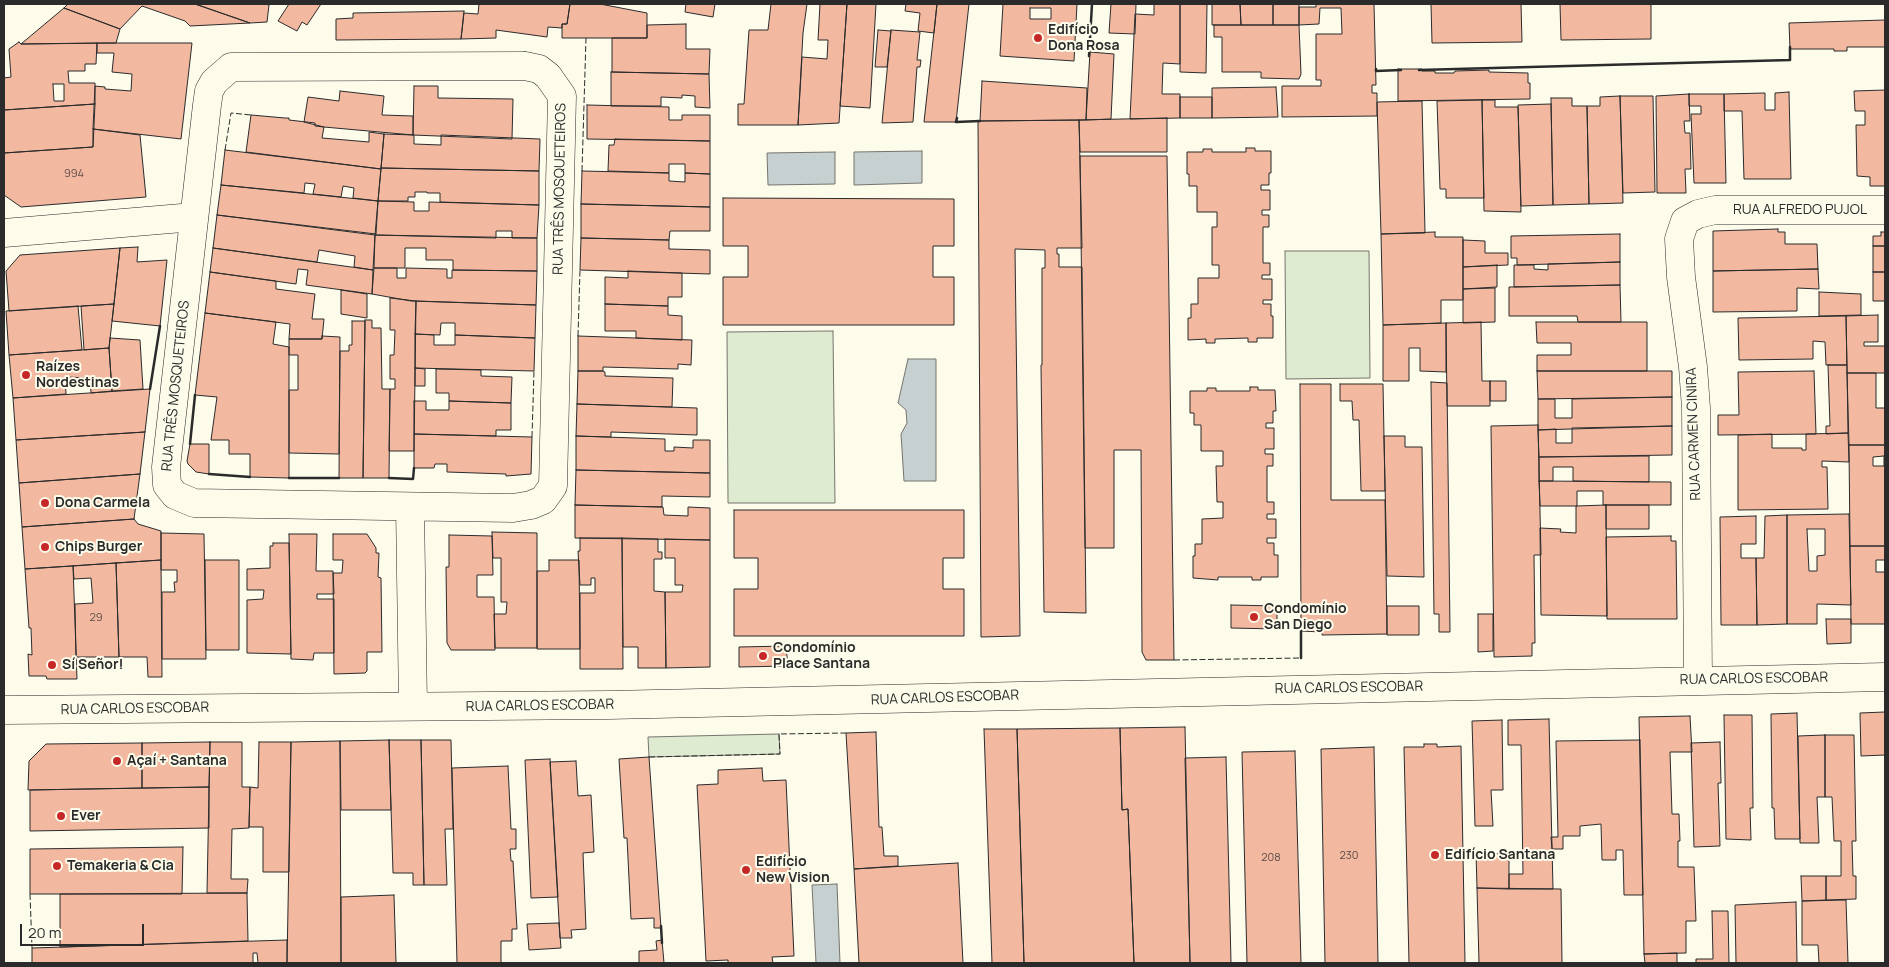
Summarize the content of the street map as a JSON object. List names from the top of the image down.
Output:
{
  "streets": {
    "street": [
      "RUA TRÊS MOSQUETEIROS",
      "RUA ALFREDO PUJOL",
      "RUA CARMEN CINIRA",
      "RUA CARLOS ESCOBAR"
    ]
  },
  "crossings": [
    ["RUA ALFREDO PUJOL", "RUA CARMEN CINIRA"],
    ["RUA CARMEN CINIRA", "RUA CARLOS ESCOBAR"]
  ],
  "places": [
    "Edifício Dona Rosa",
    "Raízes Nordestinas",
    "Dona Carmela",
    "Chips Burger",
    "Condomínio San Diego",
    "Condomínio Place Santana",
    "Sí Señor!",
    "Açaí + Santana",
    "Ever",
    "Edifício Santana",
    "Temakeria & Cia",
    "Edifício New Vision"
  ],
  "house_numbers": [
    "994",
    "29",
    "230",
    "208"
  ],
  "scale_bar": "20 m"
}
